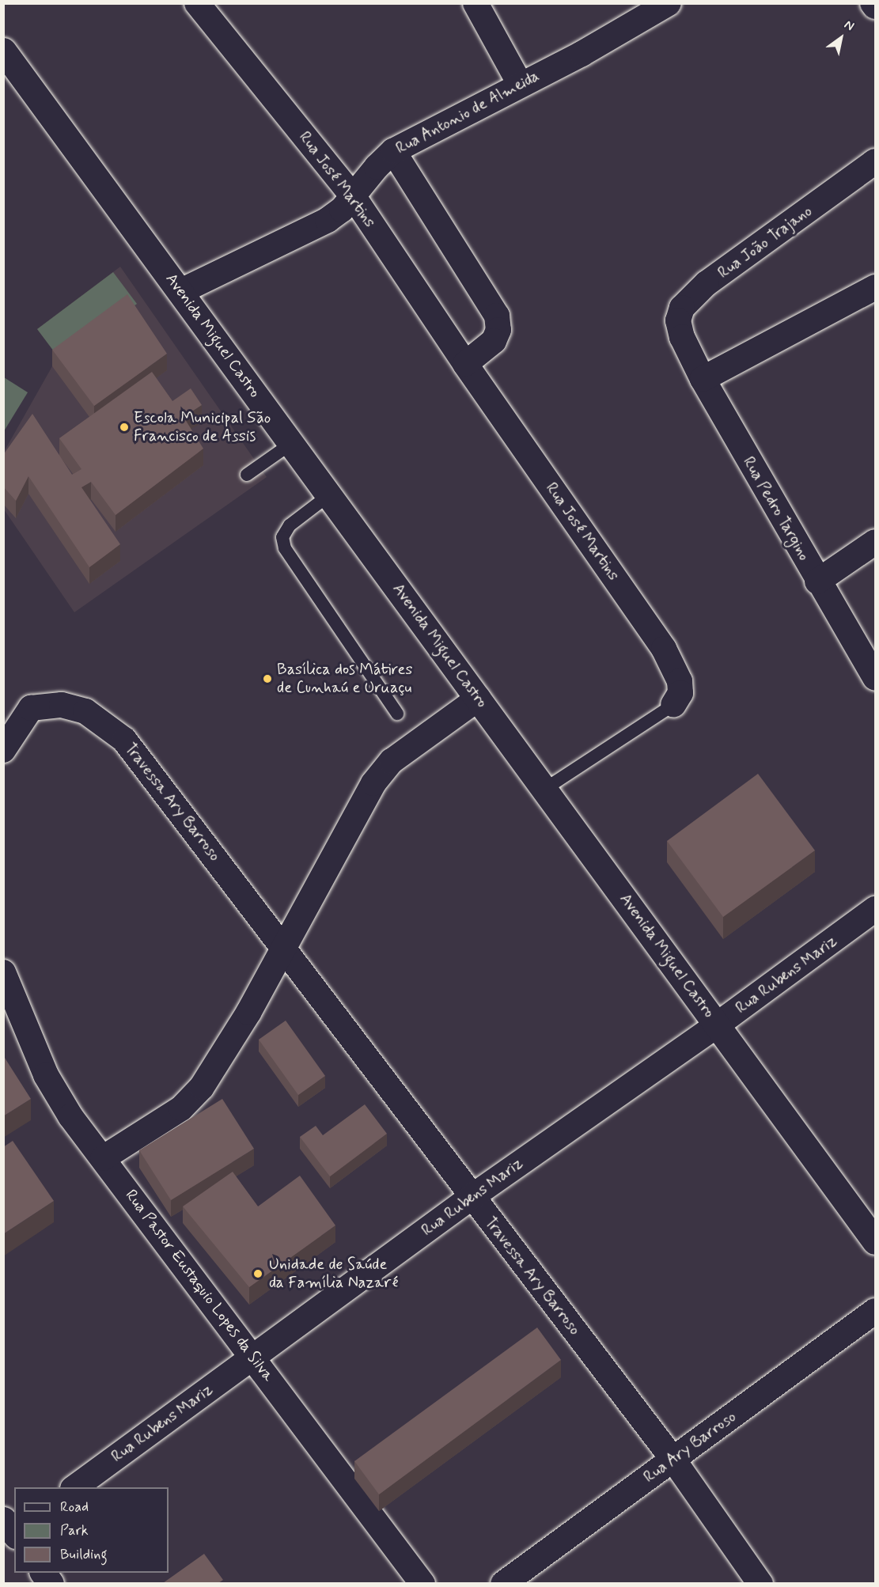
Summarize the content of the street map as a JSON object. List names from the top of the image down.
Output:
{
  "streets": {
    "main road": ["Avenida Miguel Castro"],
    "street": [
      "Rua Antonio de Almeida",
      "Rua José Martins",
      "Rua João Trajano",
      "Rua Pedro Targino",
      "Travessa Ary Barroso",
      "Rua Rubens Mariz",
      "Rua Pastor Eustaquio Lopes da Silva",
      "Rua Ary Barroso"
    ]
  },
  "crossings": [
    ["Rua Antonio de Almeida", "Rua José Martins"],
    ["Rua Antonio de Almeida", "Avenida Miguel Castro"],
    ["Rua João Trajano", "Rua Pedro Targino"],
    ["Avenida Miguel Castro", "Rua Rubens Mariz"],
    ["Travessa Ary Barroso", "Rua Rubens Mariz"],
    ["Travessa Ary Barroso", "Rua Ary Barroso"],
    ["Rua Rubens Mariz", "Rua Pastor Eustaquio Lopes da Silva"]
  ],
  "places": ["Escola Municipal São Francisco de Assis", "Basílica dos Mátires de Cunhaú e Uruaçu", "Unidade de Saúde da Família Nazaré"],
  "legend": ["Road", "Park", "Building"],
  "north": "top right"
}
